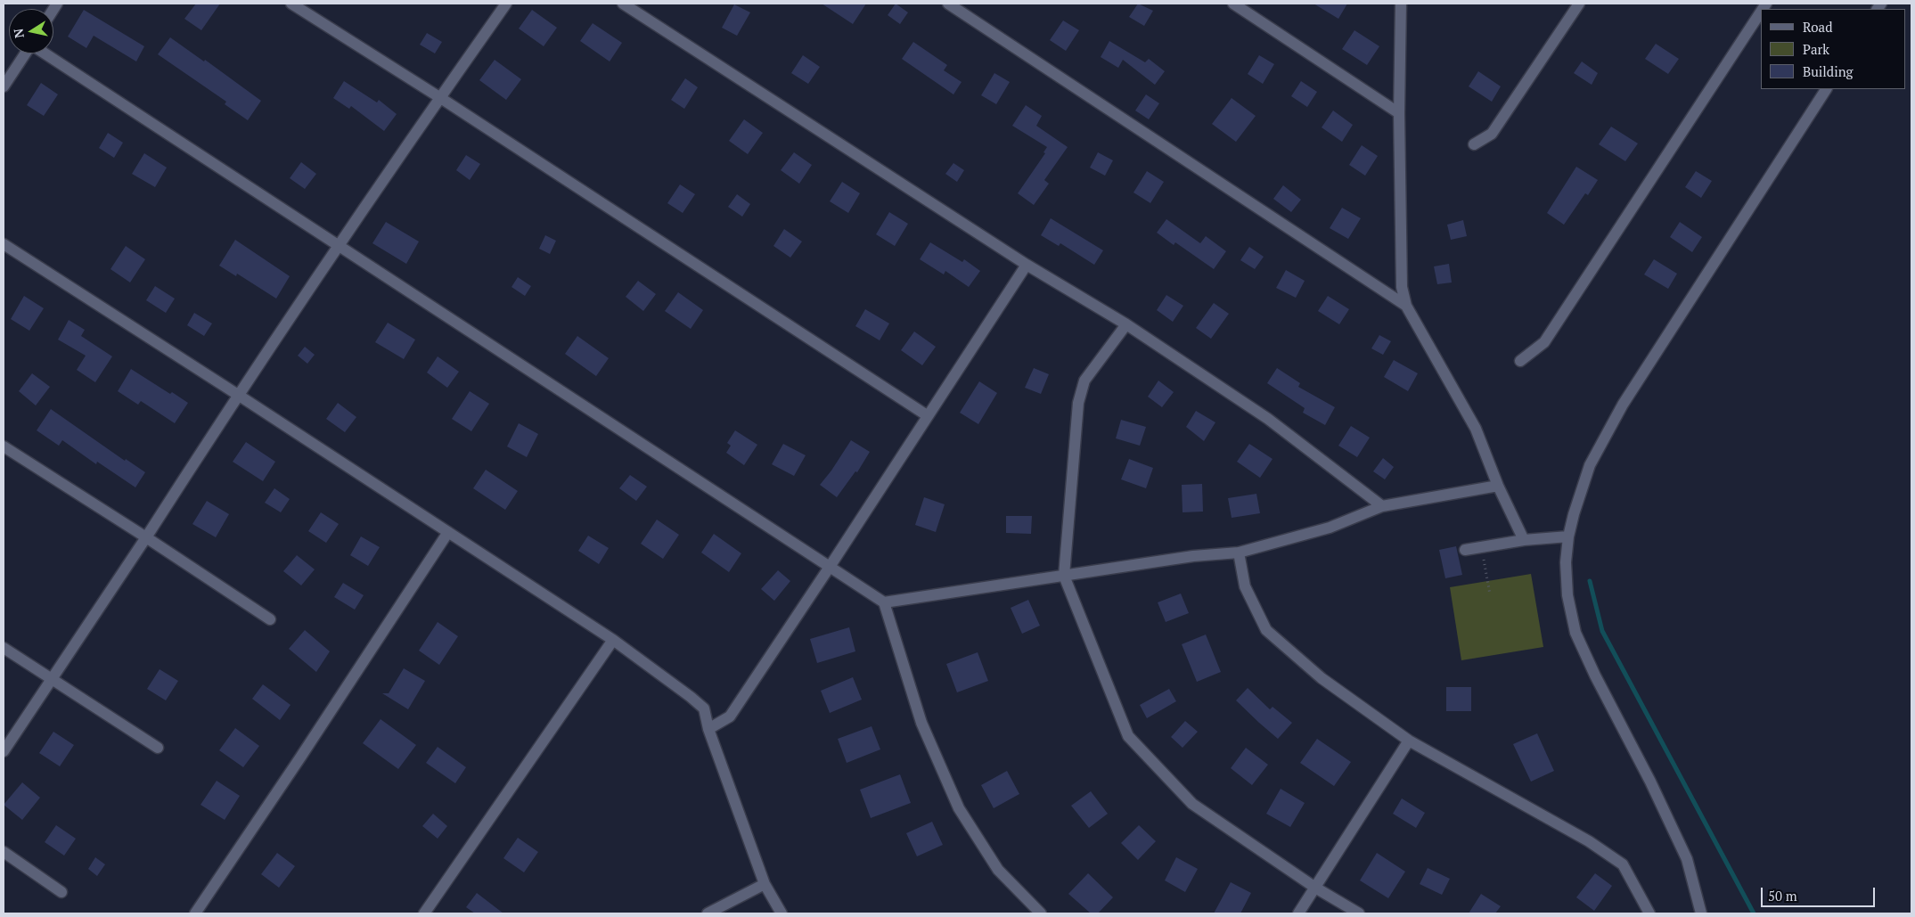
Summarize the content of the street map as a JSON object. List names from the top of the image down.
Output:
{
  "legend": ["Road", "Park", "Building"],
  "scale_bar": "50 m",
  "north": "left"
}
